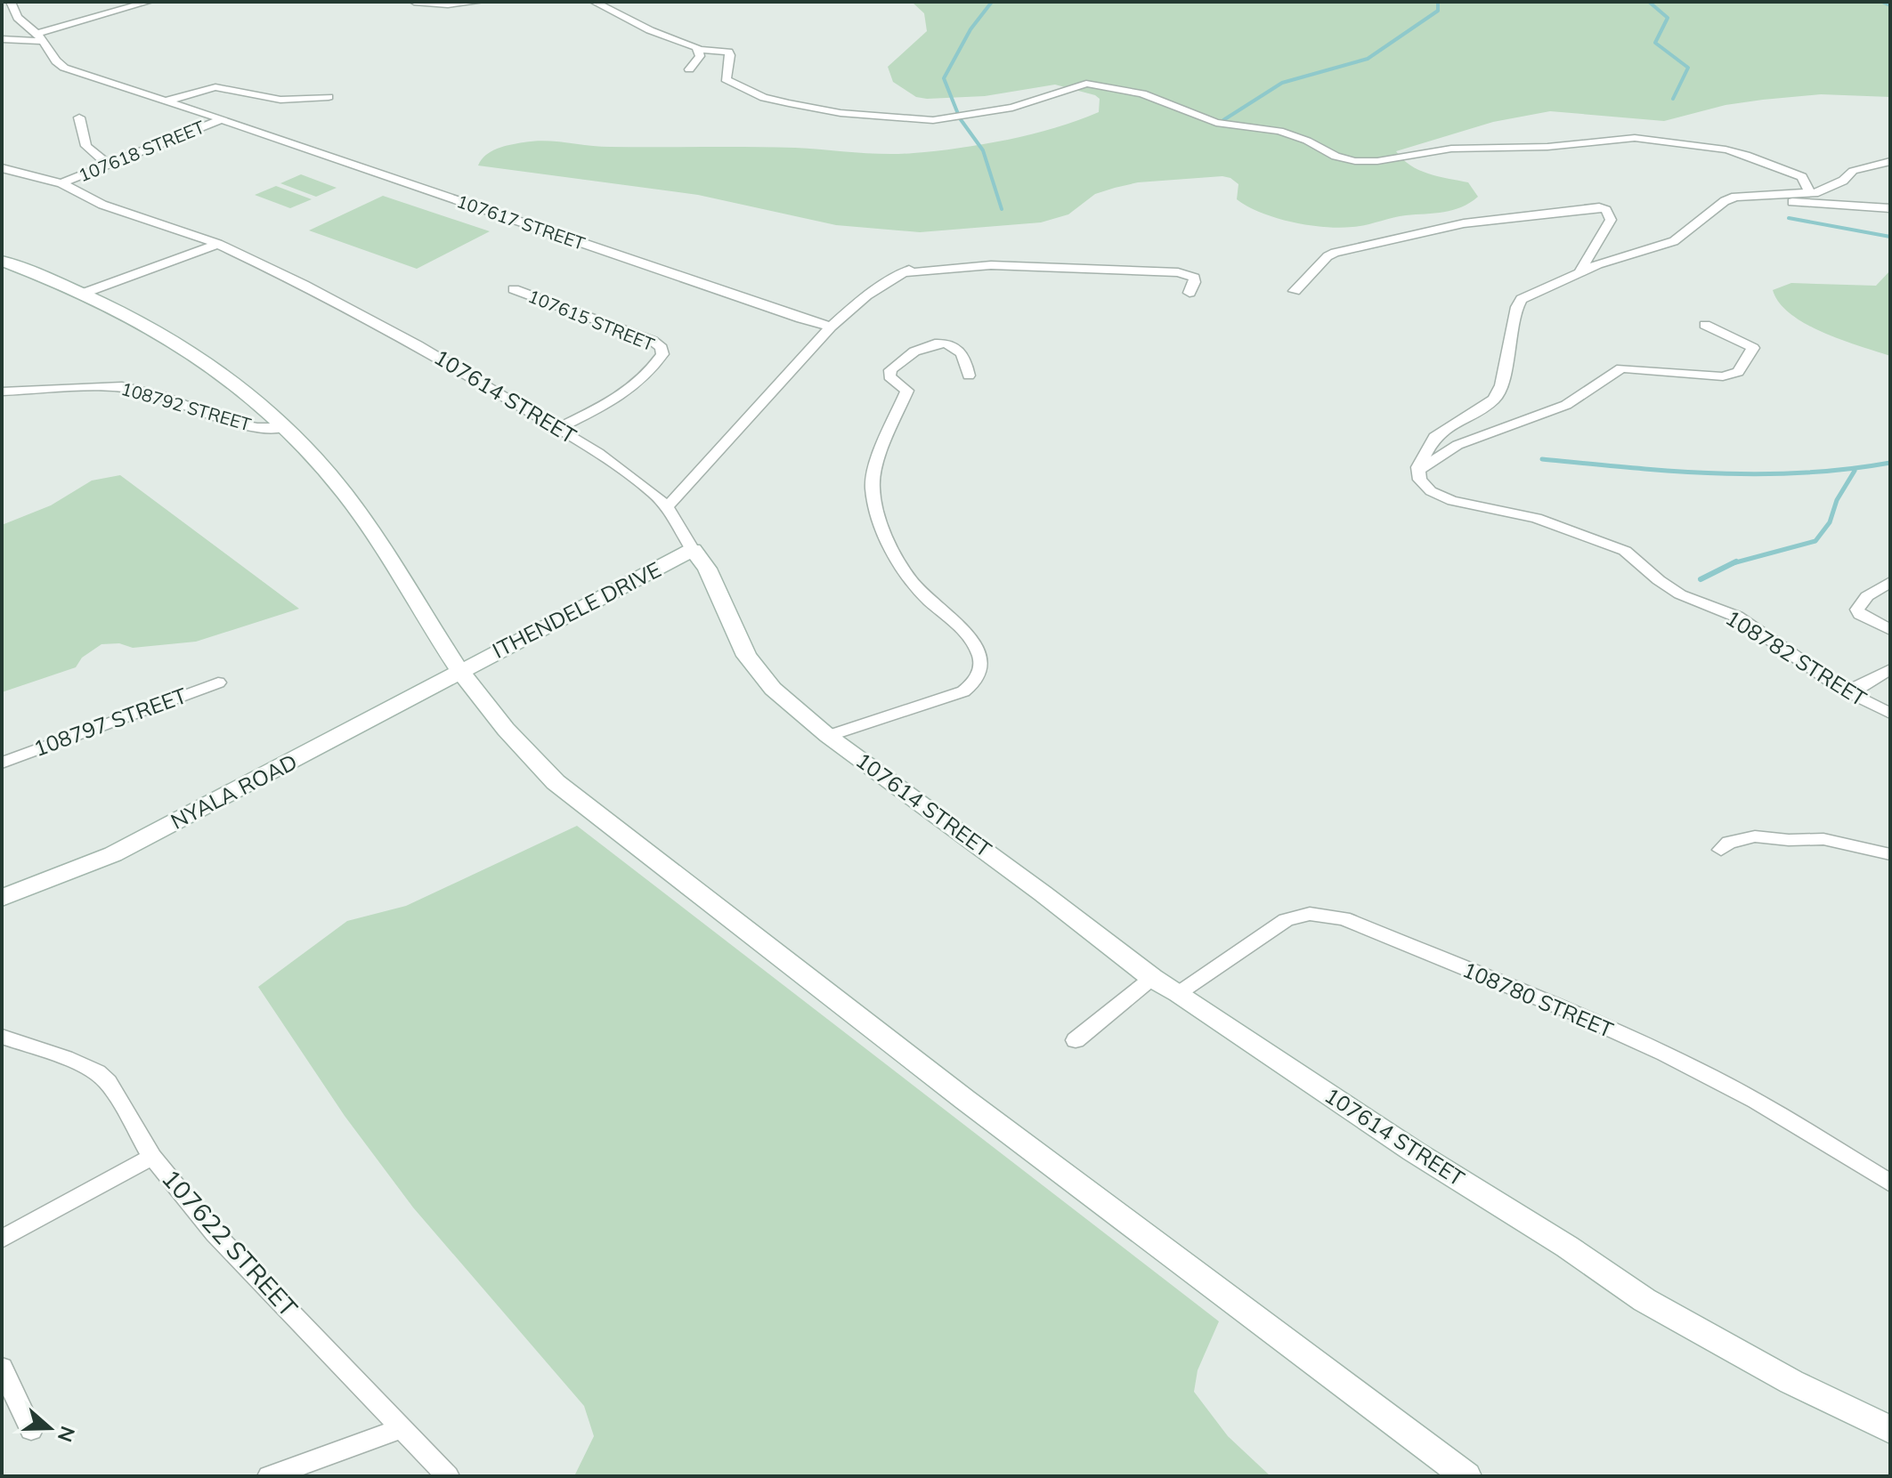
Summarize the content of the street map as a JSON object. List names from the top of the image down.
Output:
{
  "streets": {
    "main road": ["107614 STREET", "ITHENDELE DRIVE", "NYALA ROAD"],
    "street": [
      "107618 STREET",
      "107617 STREET",
      "107615 STREET",
      "108792 STREET",
      "108782 STREET",
      "108797 STREET",
      "108780 STREET",
      "107622 STREET"
    ]
  },
  "crossings": [
    ["107618 STREET", "107617 STREET"],
    ["107618 STREET", "107614 STREET"],
    ["107615 STREET", "107614 STREET"],
    ["107614 STREET", "ITHENDELE DRIVE"],
    ["107614 STREET", "108780 STREET"],
    ["ITHENDELE DRIVE", "NYALA ROAD"]
  ],
  "north": "right"
}
